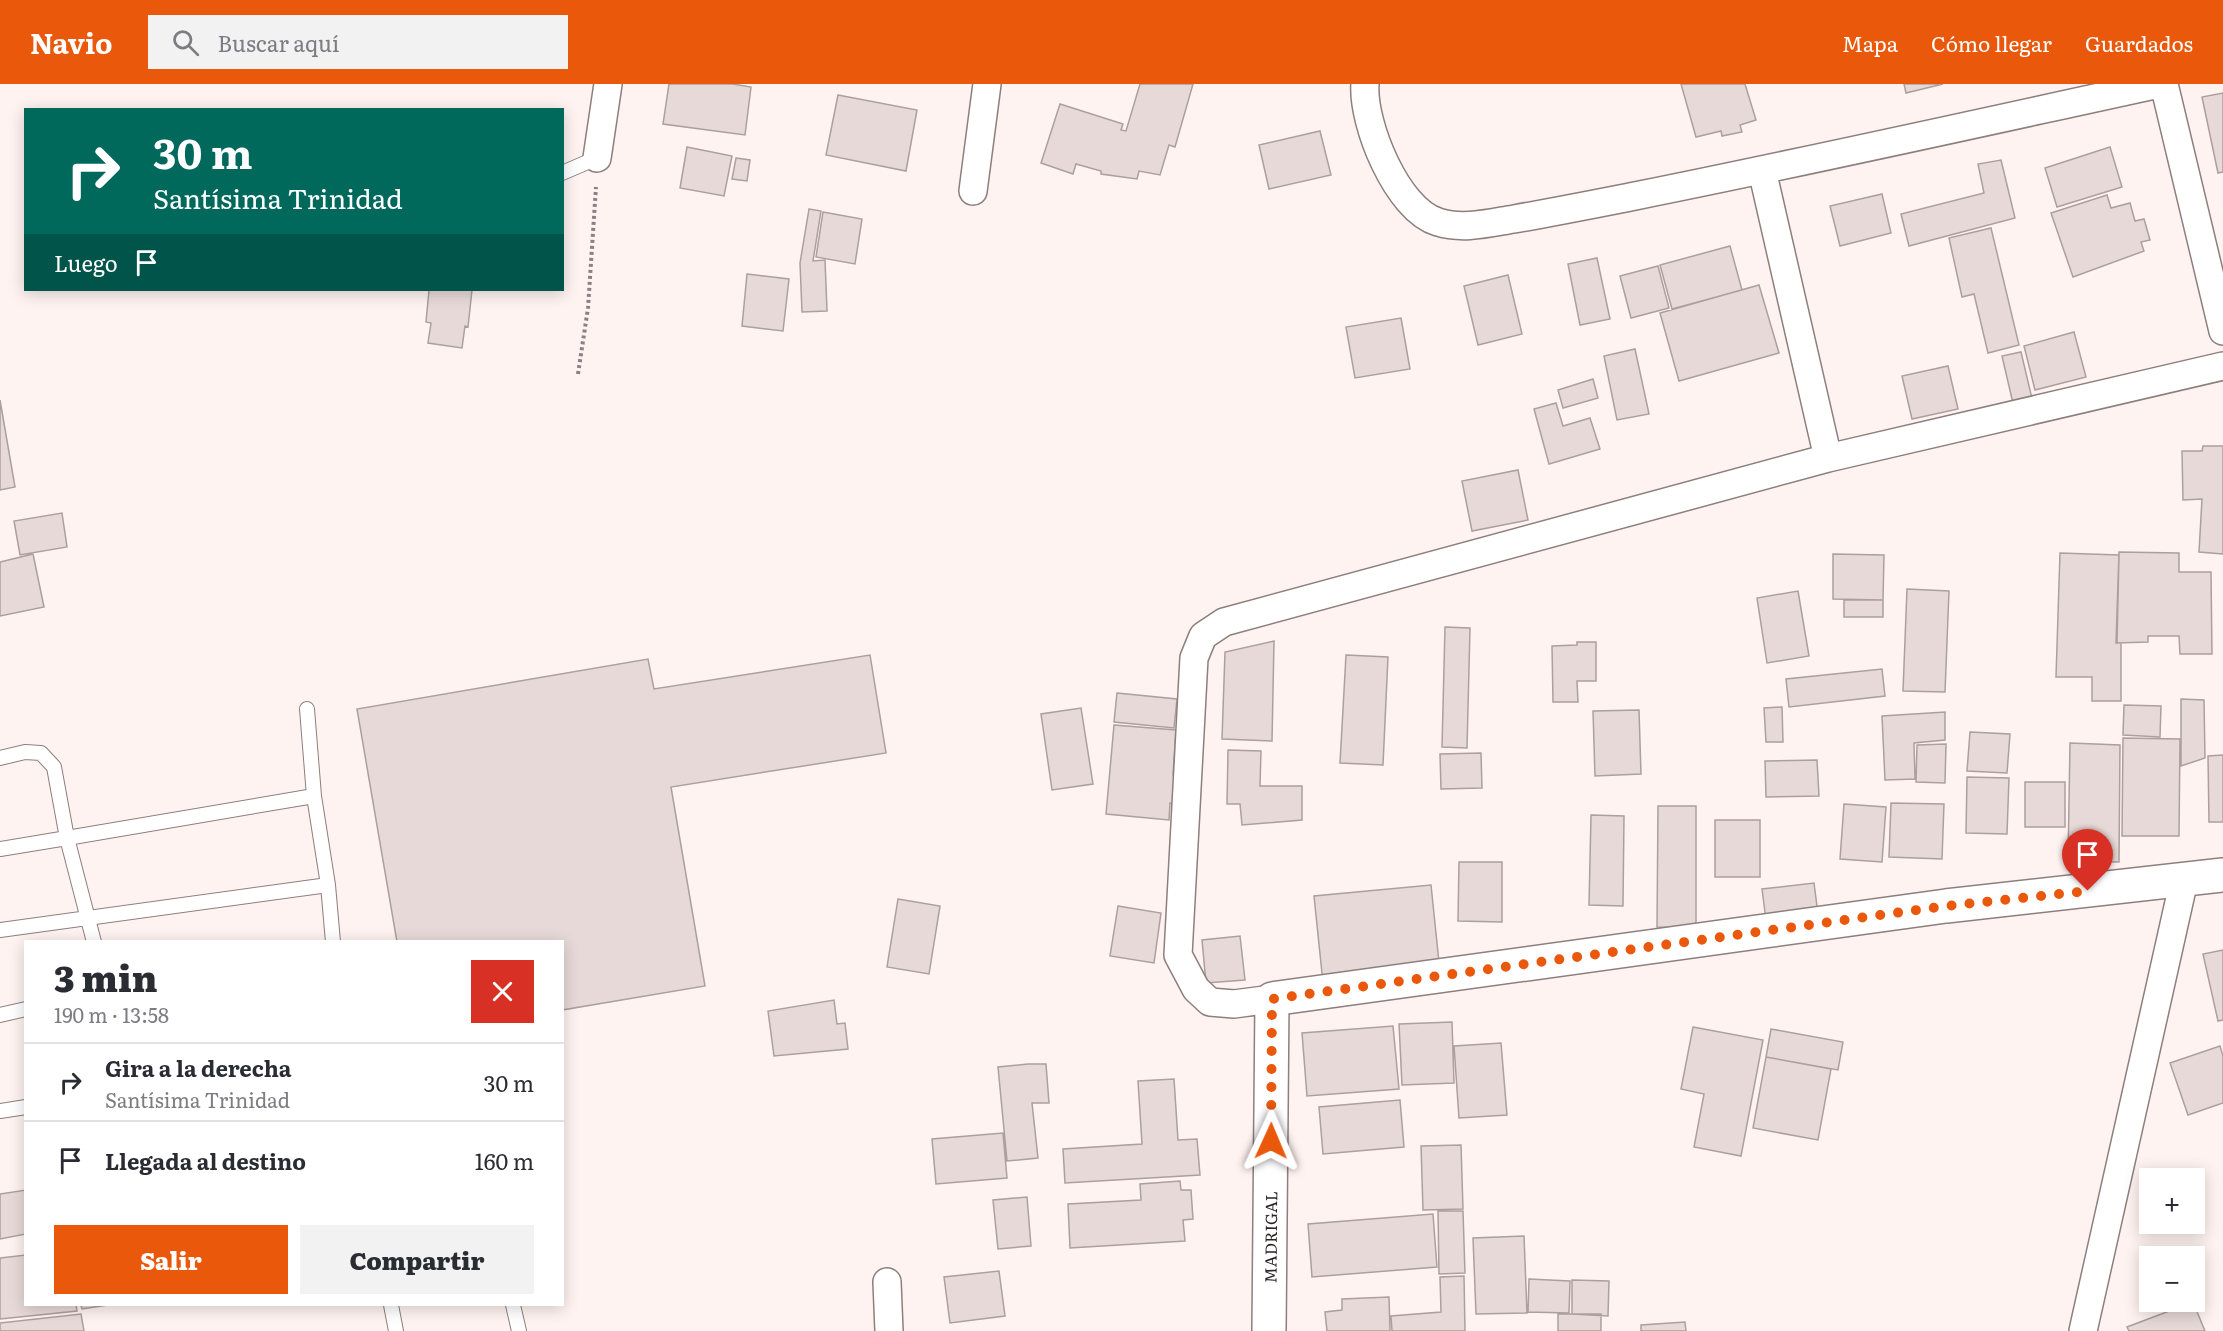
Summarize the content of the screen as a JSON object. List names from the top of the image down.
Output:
{
  "streets": {
    "street": ["MADRIGAL"]
  },
  "page": {
    "header": "Navio",
    "search": "Buscar aquí",
    "nav": ["Mapa", "Cómo llegar", "Guardados"],
    "turn": ["30 m", "Santísima Trinidad"],
    "then": "Luego",
    "heading": ["3 min", "190 m · 13:58"],
    "list": [
      {
        "name": "Gira a la derecha",
        "note": "Santísima Trinidad",
        "value": "30 m"
      },
      {
        "name": "Llegada al destino",
        "value": "160 m"
      }
    ],
    "map_buttons": ["+", "−"],
    "buttons": ["Salir", "Compartir"]
  }
}
